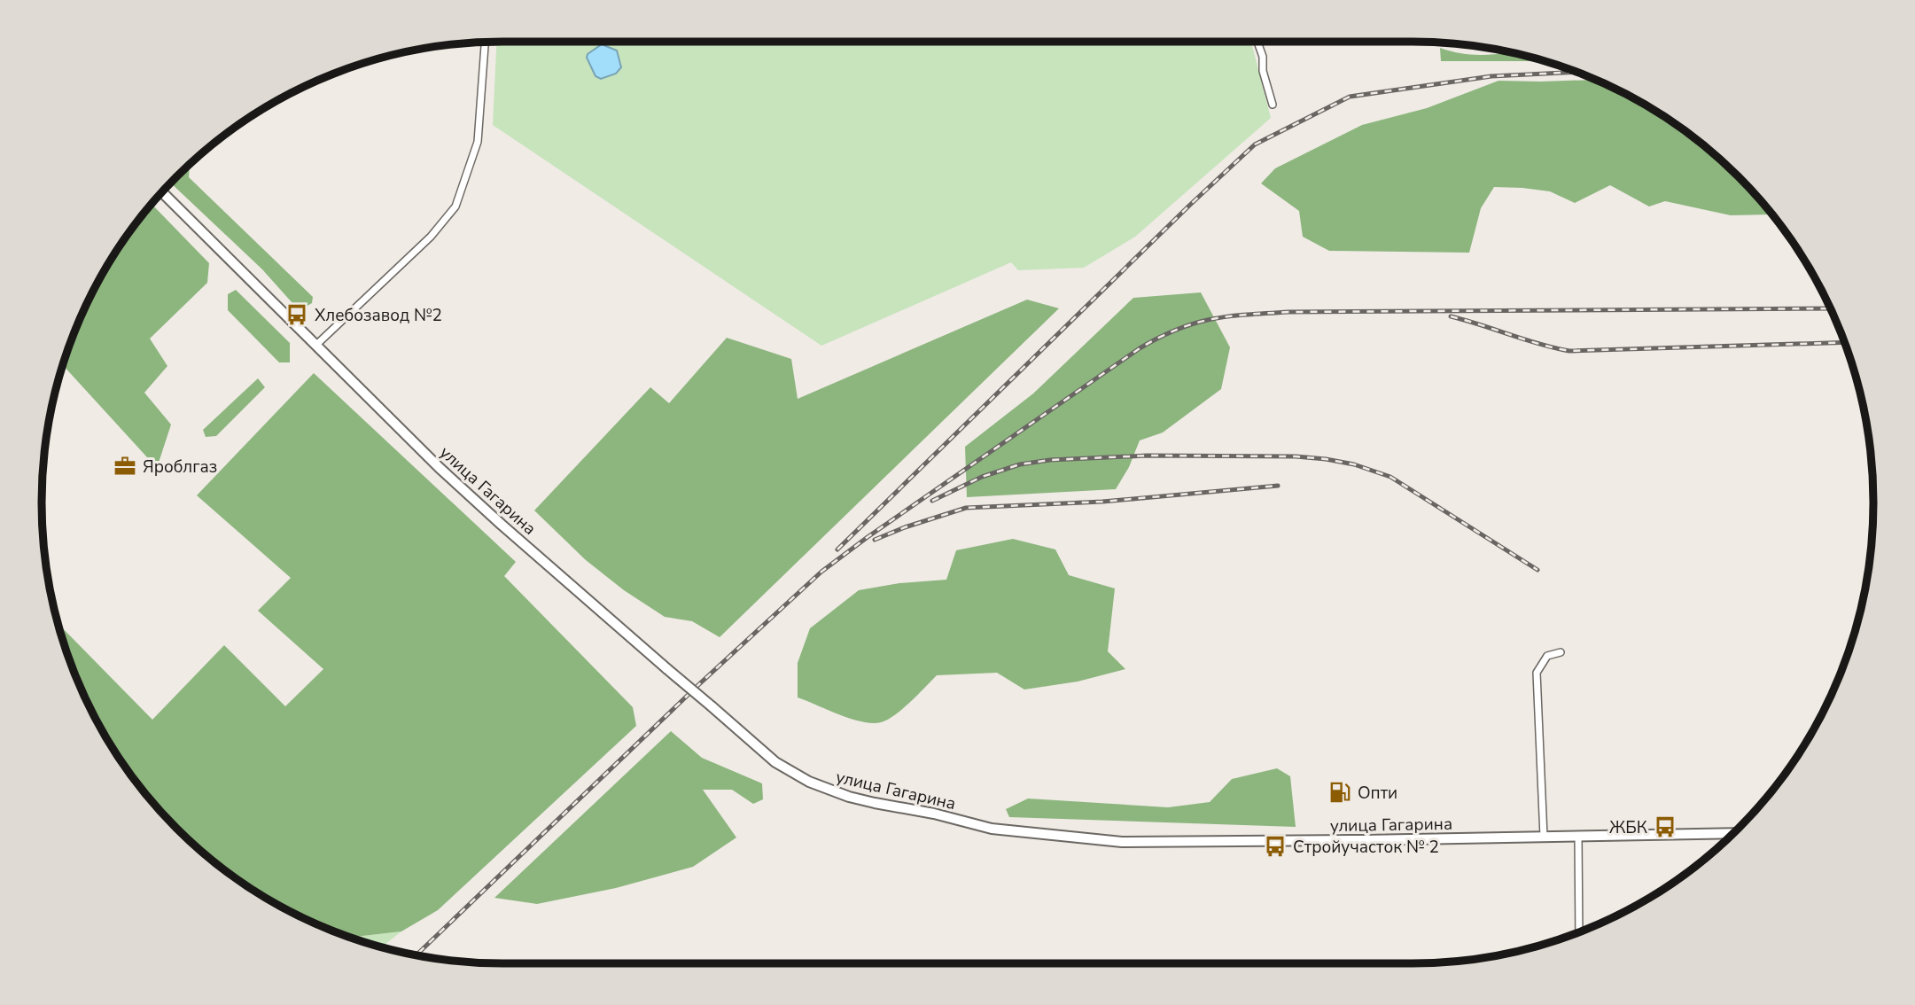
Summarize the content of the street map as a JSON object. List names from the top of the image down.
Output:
{
  "streets": {
    "main road": ["улица Гагарина"]
  },
  "places": {
    "bus stop": ["Хлебозавод №2", "ЖБК", "Стройучасток № 2"],
    "office": ["Яроблгаз"],
    "fuel station": ["Опти"]
  }
}
